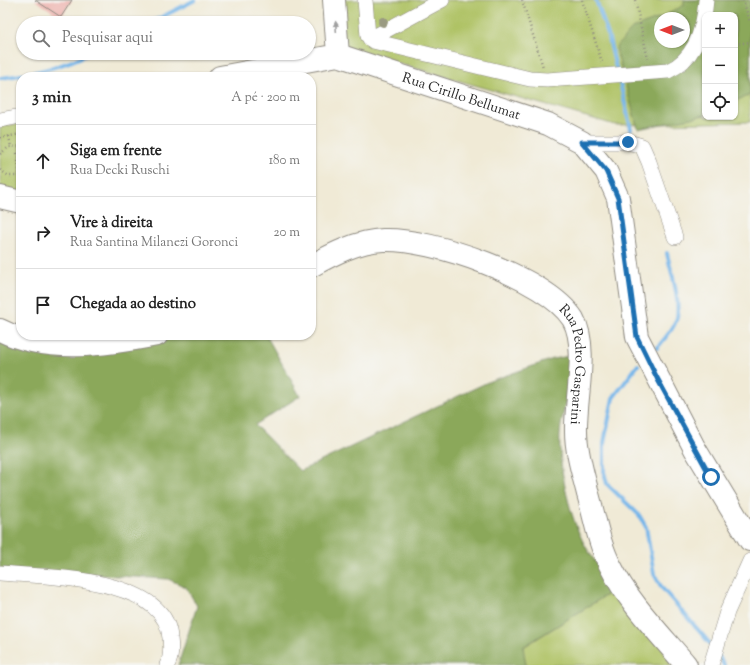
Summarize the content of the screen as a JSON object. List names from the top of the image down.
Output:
{
  "streets": {
    "street": ["Rua Cirillo Bellumat", "Rua Pedro Gasparini"]
  },
  "north": "left",
  "page": {
    "map_buttons": ["+", "−"],
    "search": "Pesquisar aqui",
    "heading": ["3 min", "A pé · 200 m"],
    "list": [
      ["Siga em frente", "Rua Decki Ruschi", "180 m"],
      ["Vire à direita", "Rua Santina Milanezi Goronci", "20 m"],
      "Chegada ao destino"
    ]
  }
}
